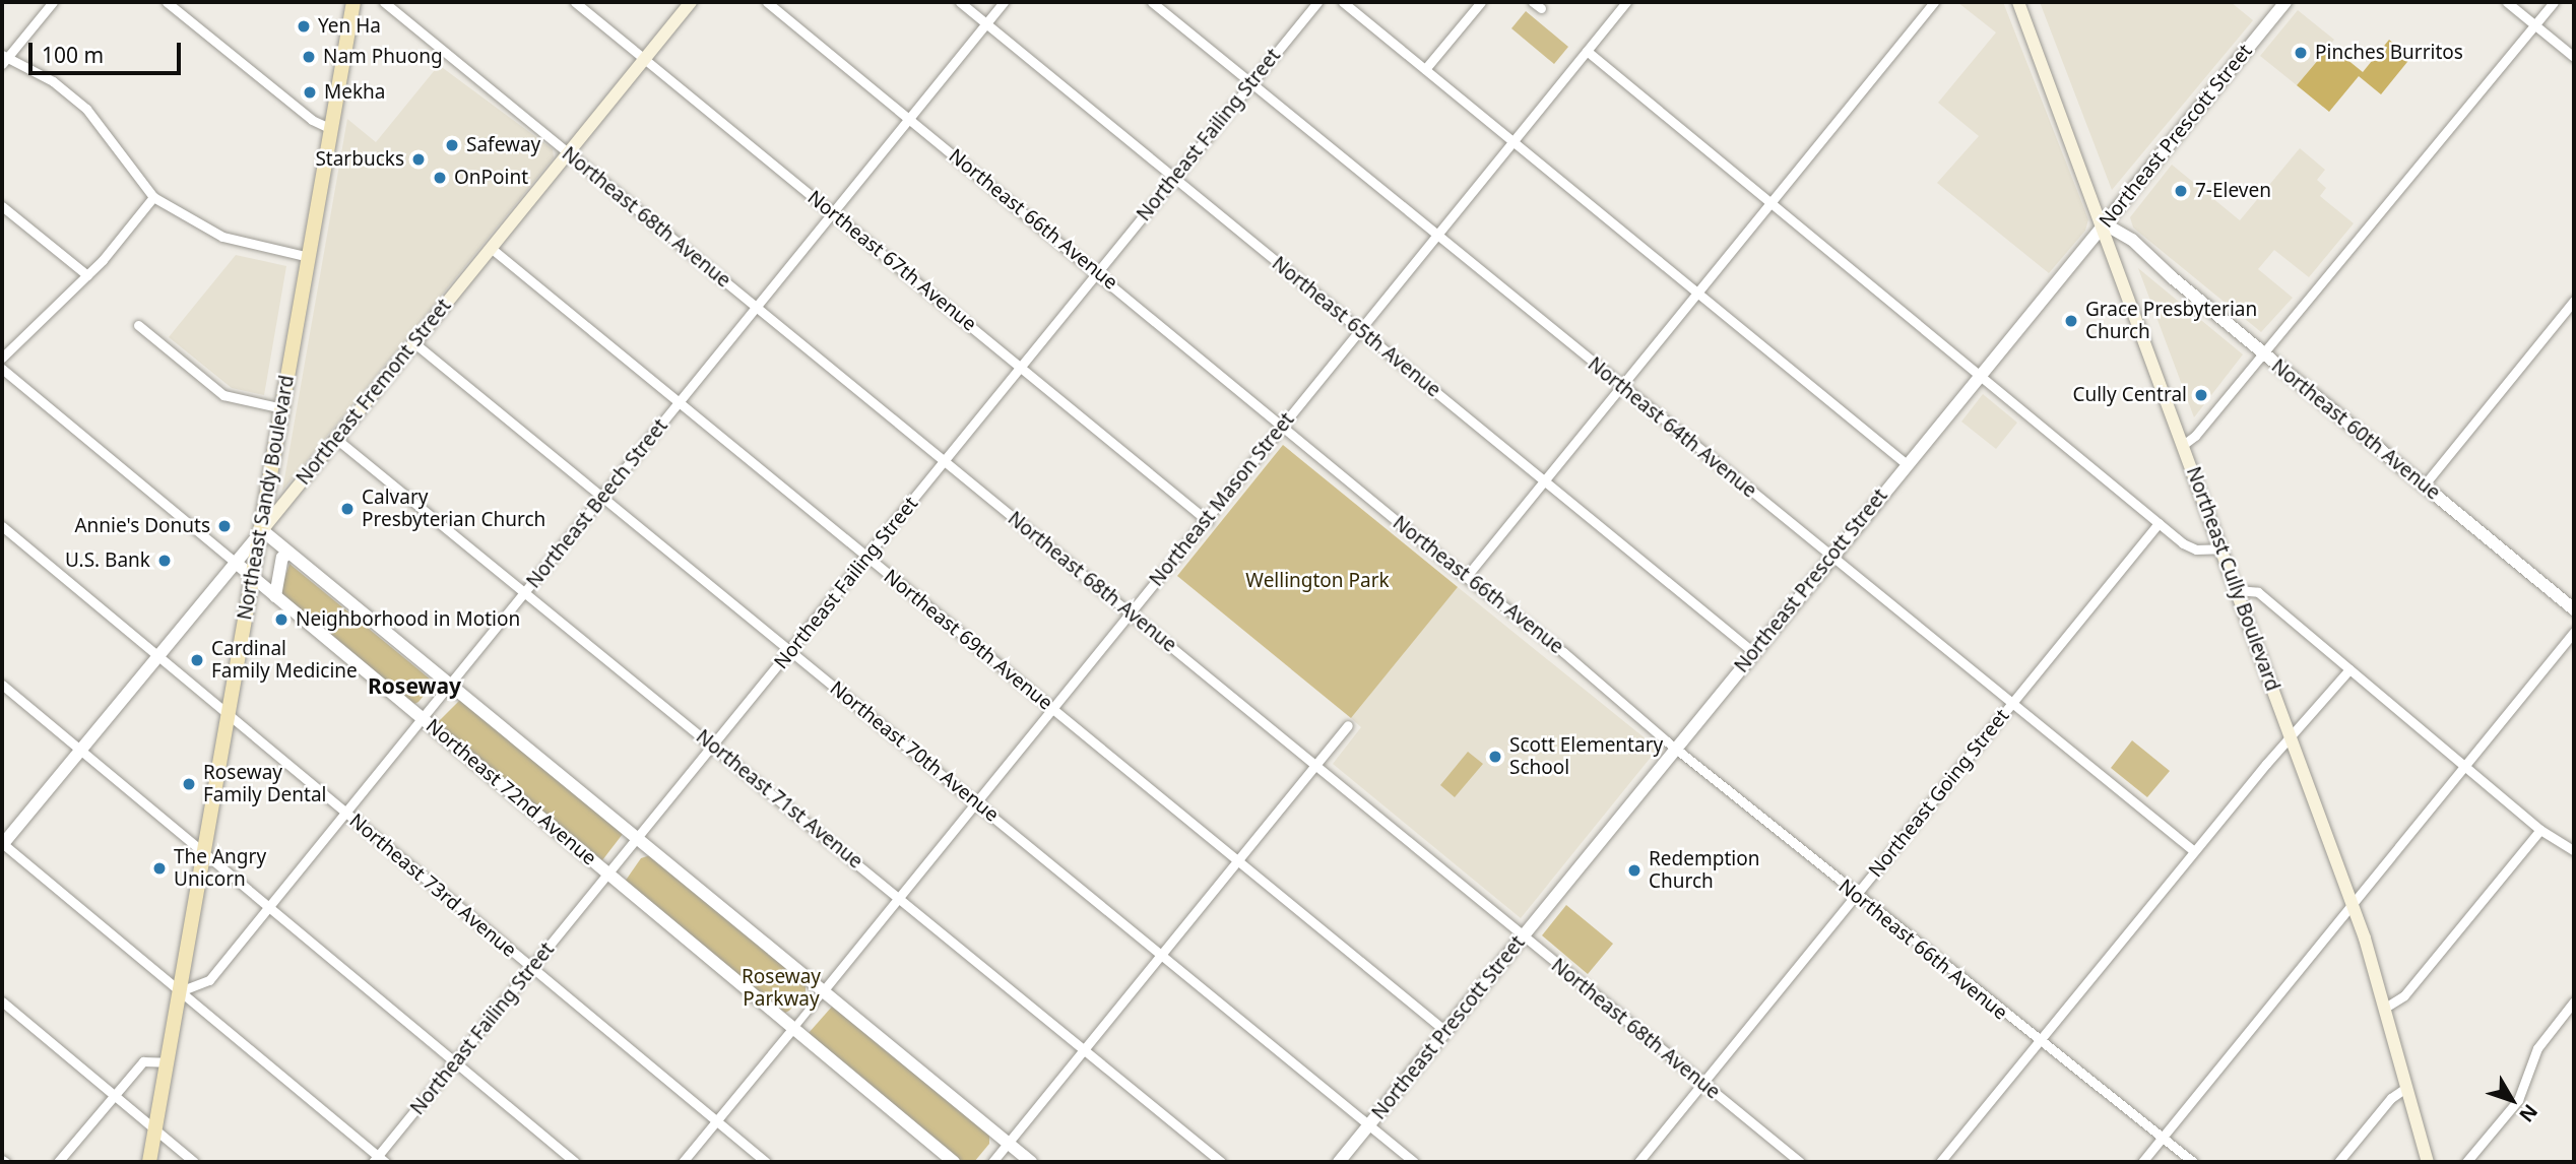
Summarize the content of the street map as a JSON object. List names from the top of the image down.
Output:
{
  "streets": {
    "main road": ["Northeast Fremont Street", "Northeast Sandy Boulevard", "Northeast Cully Boulevard"],
    "street": [
      "Northeast Failing Street",
      "Northeast Prescott Street",
      "Northeast 68th Avenue",
      "Northeast 66th Avenue",
      "Northeast 67th Avenue",
      "Northeast 65th Avenue",
      "Northeast 64th Avenue",
      "Northeast 60th Avenue",
      "Northeast Mason Street",
      "Northeast Beech Street",
      "Northeast 69th Avenue",
      "Northeast 70th Avenue",
      "Northeast 72nd Avenue",
      "Northeast Going Street",
      "Northeast 71st Avenue",
      "Northeast 73rd Avenue"
    ]
  },
  "crossings": [
    ["Northeast Failing Street", "Northeast 68th Avenue"],
    ["Northeast Failing Street", "Northeast 66th Avenue"],
    ["Northeast Failing Street", "Northeast 67th Avenue"],
    ["Northeast Failing Street", "Northeast 65th Avenue"],
    ["Northeast Failing Street", "Northeast 64th Avenue"],
    ["Northeast Failing Street", "Northeast 69th Avenue"],
    ["Northeast Failing Street", "Northeast 70th Avenue"],
    ["Northeast Failing Street", "Northeast 72nd Avenue"],
    ["Northeast Failing Street", "Northeast 71st Avenue"],
    ["Northeast Failing Street", "Northeast 73rd Avenue"],
    ["Northeast Prescott Street", "Northeast 68th Avenue"],
    ["Northeast Prescott Street", "Northeast 66th Avenue"],
    ["Northeast Prescott Street", "Northeast 65th Avenue"],
    ["Northeast Prescott Street", "Northeast 64th Avenue"],
    ["Northeast Prescott Street", "Northeast 60th Avenue"],
    ["Northeast Prescott Street", "Northeast Cully Boulevard"],
    ["Northeast Prescott Street", "Northeast 69th Avenue"],
    ["Northeast Prescott Street", "Northeast 70th Avenue"],
    ["Northeast 68th Avenue", "Northeast Fremont Street"],
    ["Northeast 68th Avenue", "Northeast Mason Street"],
    ["Northeast 68th Avenue", "Northeast Beech Street"],
    ["Northeast 68th Avenue", "Northeast Going Street"],
    ["Northeast 66th Avenue", "Northeast Mason Street"],
    ["Northeast 66th Avenue", "Northeast Beech Street"],
    ["Northeast 66th Avenue", "Northeast Going Street"],
    ["Northeast 67th Avenue", "Northeast Fremont Street"],
    ["Northeast 67th Avenue", "Northeast Mason Street"],
    ["Northeast 67th Avenue", "Northeast Beech Street"],
    ["Northeast 65th Avenue", "Northeast Mason Street"],
    ["Northeast 65th Avenue", "Northeast Beech Street"],
    ["Northeast Fremont Street", "Northeast Sandy Boulevard"],
    ["Northeast Fremont Street", "Northeast 69th Avenue"],
    ["Northeast Fremont Street", "Northeast 70th Avenue"],
    ["Northeast Fremont Street", "Northeast 72nd Avenue"],
    ["Northeast Fremont Street", "Northeast 71st Avenue"],
    ["Northeast Fremont Street", "Northeast 73rd Avenue"],
    ["Northeast 64th Avenue", "Northeast Mason Street"],
    ["Northeast 64th Avenue", "Northeast Going Street"],
    ["Northeast 60th Avenue", "Northeast Cully Boulevard"],
    ["Northeast Sandy Boulevard", "Northeast Beech Street"],
    ["Northeast Sandy Boulevard", "Northeast 72nd Avenue"],
    ["Northeast Sandy Boulevard", "Northeast 73rd Avenue"],
    ["Northeast Mason Street", "Northeast 69th Avenue"],
    ["Northeast Mason Street", "Northeast 70th Avenue"],
    ["Northeast Mason Street", "Northeast 72nd Avenue"],
    ["Northeast Mason Street", "Northeast 71st Avenue"],
    ["Northeast Mason Street", "Northeast 73rd Avenue"],
    ["Northeast Beech Street", "Northeast 69th Avenue"],
    ["Northeast Beech Street", "Northeast 70th Avenue"],
    ["Northeast Beech Street", "Northeast 72nd Avenue"],
    ["Northeast Beech Street", "Northeast 71st Avenue"],
    ["Northeast Beech Street", "Northeast 73rd Avenue"]
  ],
  "districts": ["Roseway"],
  "parks": ["Wellington Park", "Roseway Parkway"],
  "places": [
    "Yen Ha",
    "Pinches Burritos",
    "Nam Phuong",
    "Mekha",
    "Safeway",
    "Starbucks",
    "OnPoint",
    "7-Eleven",
    "Grace Presbyterian Church",
    "Cully Central",
    "Calvary Presbyterian Church",
    "Annie's Donuts",
    "U.S. Bank",
    "Neighborhood in Motion",
    "Cardinal Family Medicine",
    "Scott Elementary School",
    "Roseway Family Dental",
    "The Angry Unicorn",
    "Redemption Church"
  ],
  "scale_bar": "100 m",
  "north": "bottom right"
}
